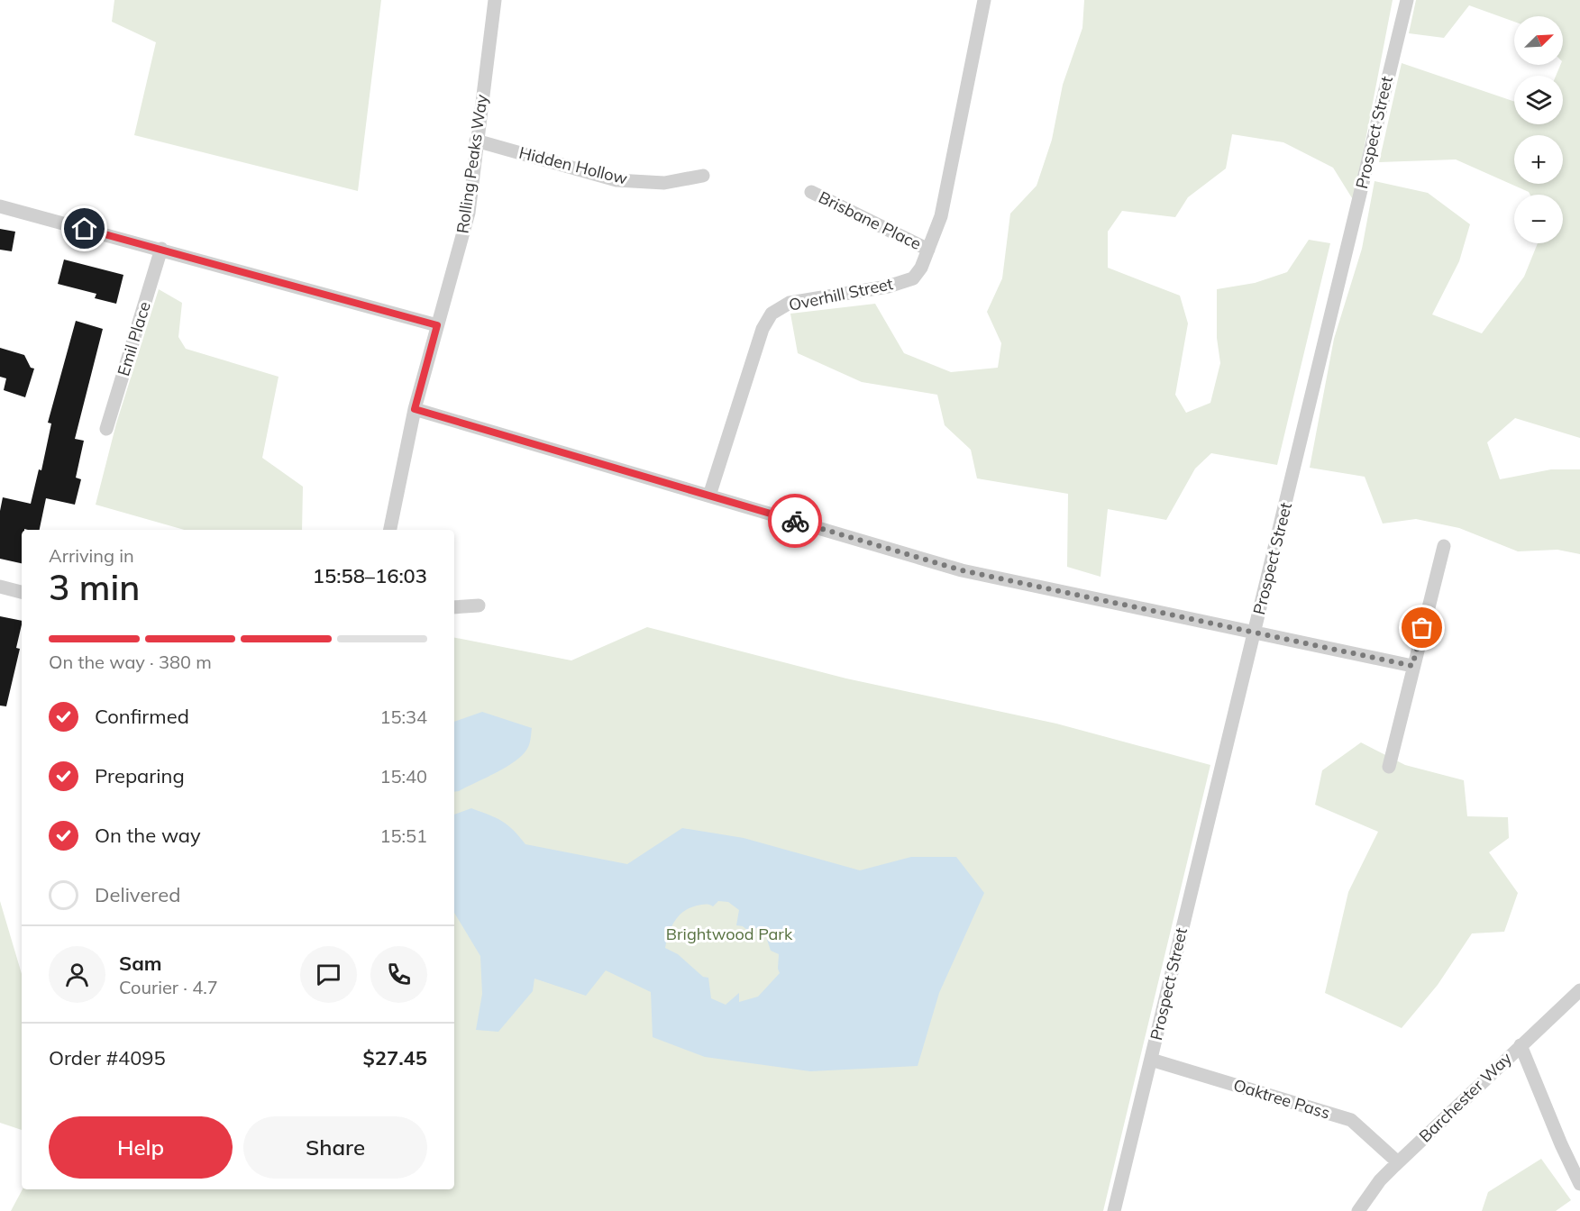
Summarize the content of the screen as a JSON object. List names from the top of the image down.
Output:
{
  "streets": {
    "street": [
      "Prospect Street",
      "Rolling Peaks Way",
      "Hidden Hollow",
      "Brisbane Place",
      "Overhill Street",
      "Emil Place",
      "Barchester Way",
      "Oaktree Pass"
    ]
  },
  "crossings": [
    ["Prospect Street", "Oaktree Pass"],
    ["Rolling Peaks Way", "Hidden Hollow"],
    ["Brisbane Place", "Overhill Street"],
    ["Barchester Way", "Oaktree Pass"]
  ],
  "parks": ["Brightwood Park"],
  "north": "top right",
  "page": {
    "map_buttons": ["+", "−"],
    "heading": ["3 min", "Arriving in", "15:58–16:03"],
    "panel": [
      "Sam",
      "Courier · 4.7",
      "Order #4095",
      "$27.45"
    ],
    "bar": "On the way · 380 m",
    "list": [
      ["Confirmed", "15:34"],
      ["Preparing", "15:40"],
      ["On the way", "15:51"],
      "Delivered"
    ],
    "buttons": ["Help", "Share"]
  }
}
